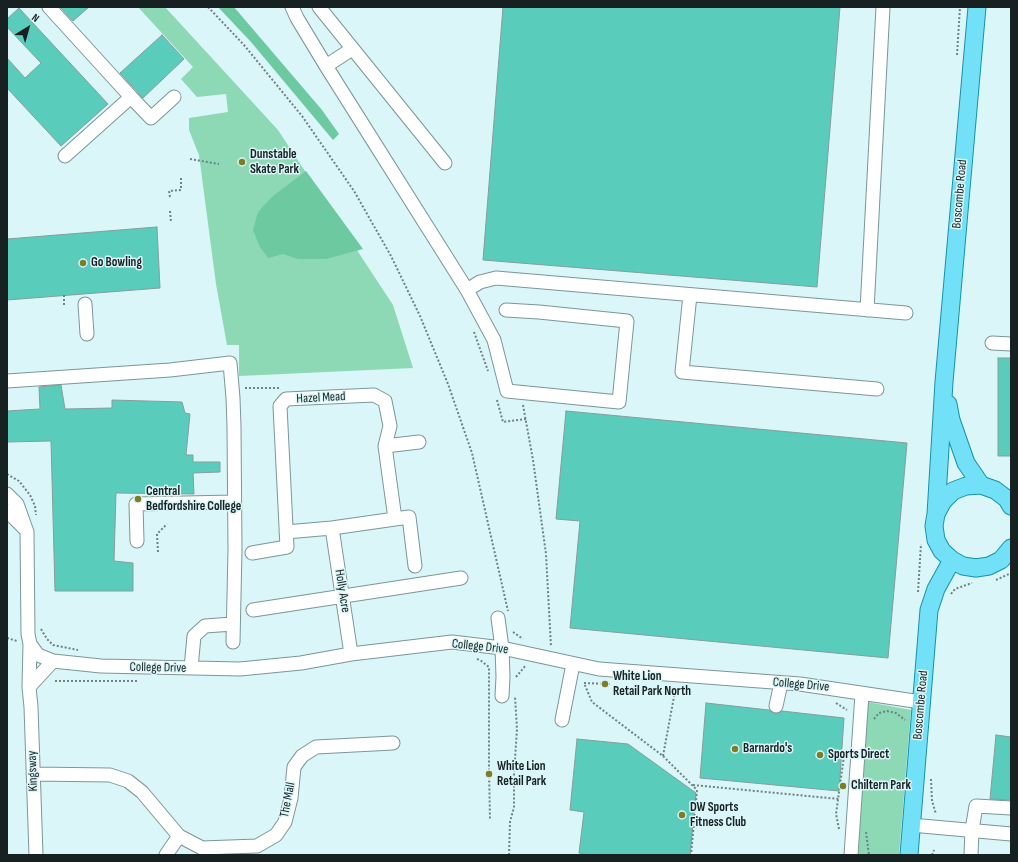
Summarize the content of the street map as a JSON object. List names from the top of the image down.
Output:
{
  "streets": {
    "main road": ["Boscombe Road"],
    "street": [
      "Hazel Mead",
      "Holly Acre",
      "College Drive",
      "Kingsway",
      "The Mall"
    ]
  },
  "crossings": [
    ["Boscombe Road", "College Drive"],
    ["Holly Acre", "College Drive"],
    ["College Drive", "Kingsway"],
    ["Kingsway", "The Mall"]
  ],
  "places": [
    "Dunstable Skate Park",
    "Go Bowling",
    "Central Bedfordshire College",
    "White Lion Retail Park North",
    "Barnardo's",
    "Sports Direct",
    "White Lion Retail Park",
    "Chiltern Park",
    "DW Sports Fitness Club"
  ],
  "north": "top right"
}
